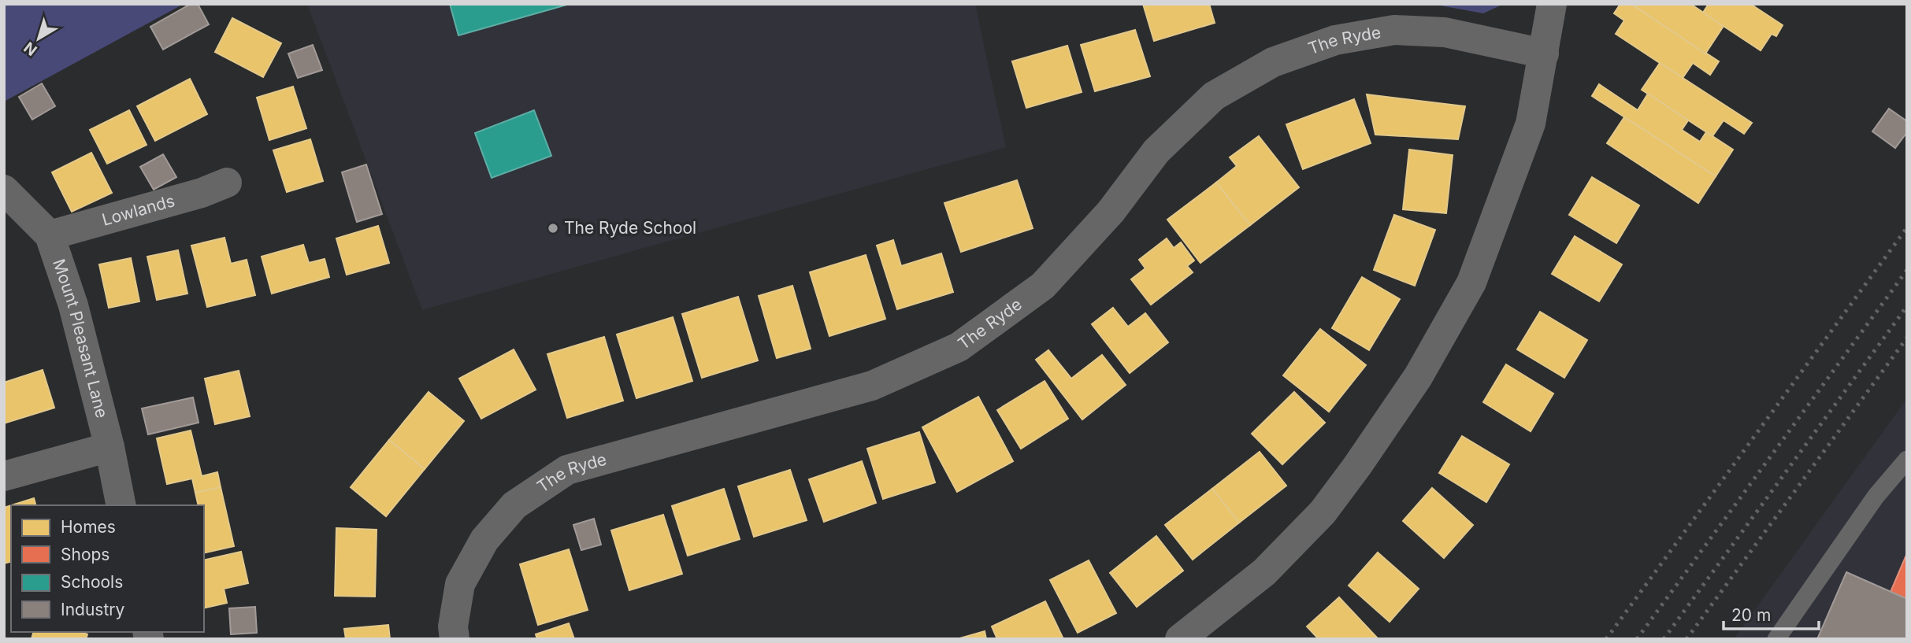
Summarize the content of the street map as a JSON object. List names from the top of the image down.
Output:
{
  "streets": {
    "street": ["The Ryde", "Lowlands", "Mount Pleasant Lane"]
  },
  "crossings": [
    ["Lowlands", "Mount Pleasant Lane"]
  ],
  "places": ["The Ryde School"],
  "legend": [
    "Homes",
    "Shops",
    "Schools",
    "Industry"
  ],
  "scale_bar": "20 m",
  "north": "bottom left"
}
